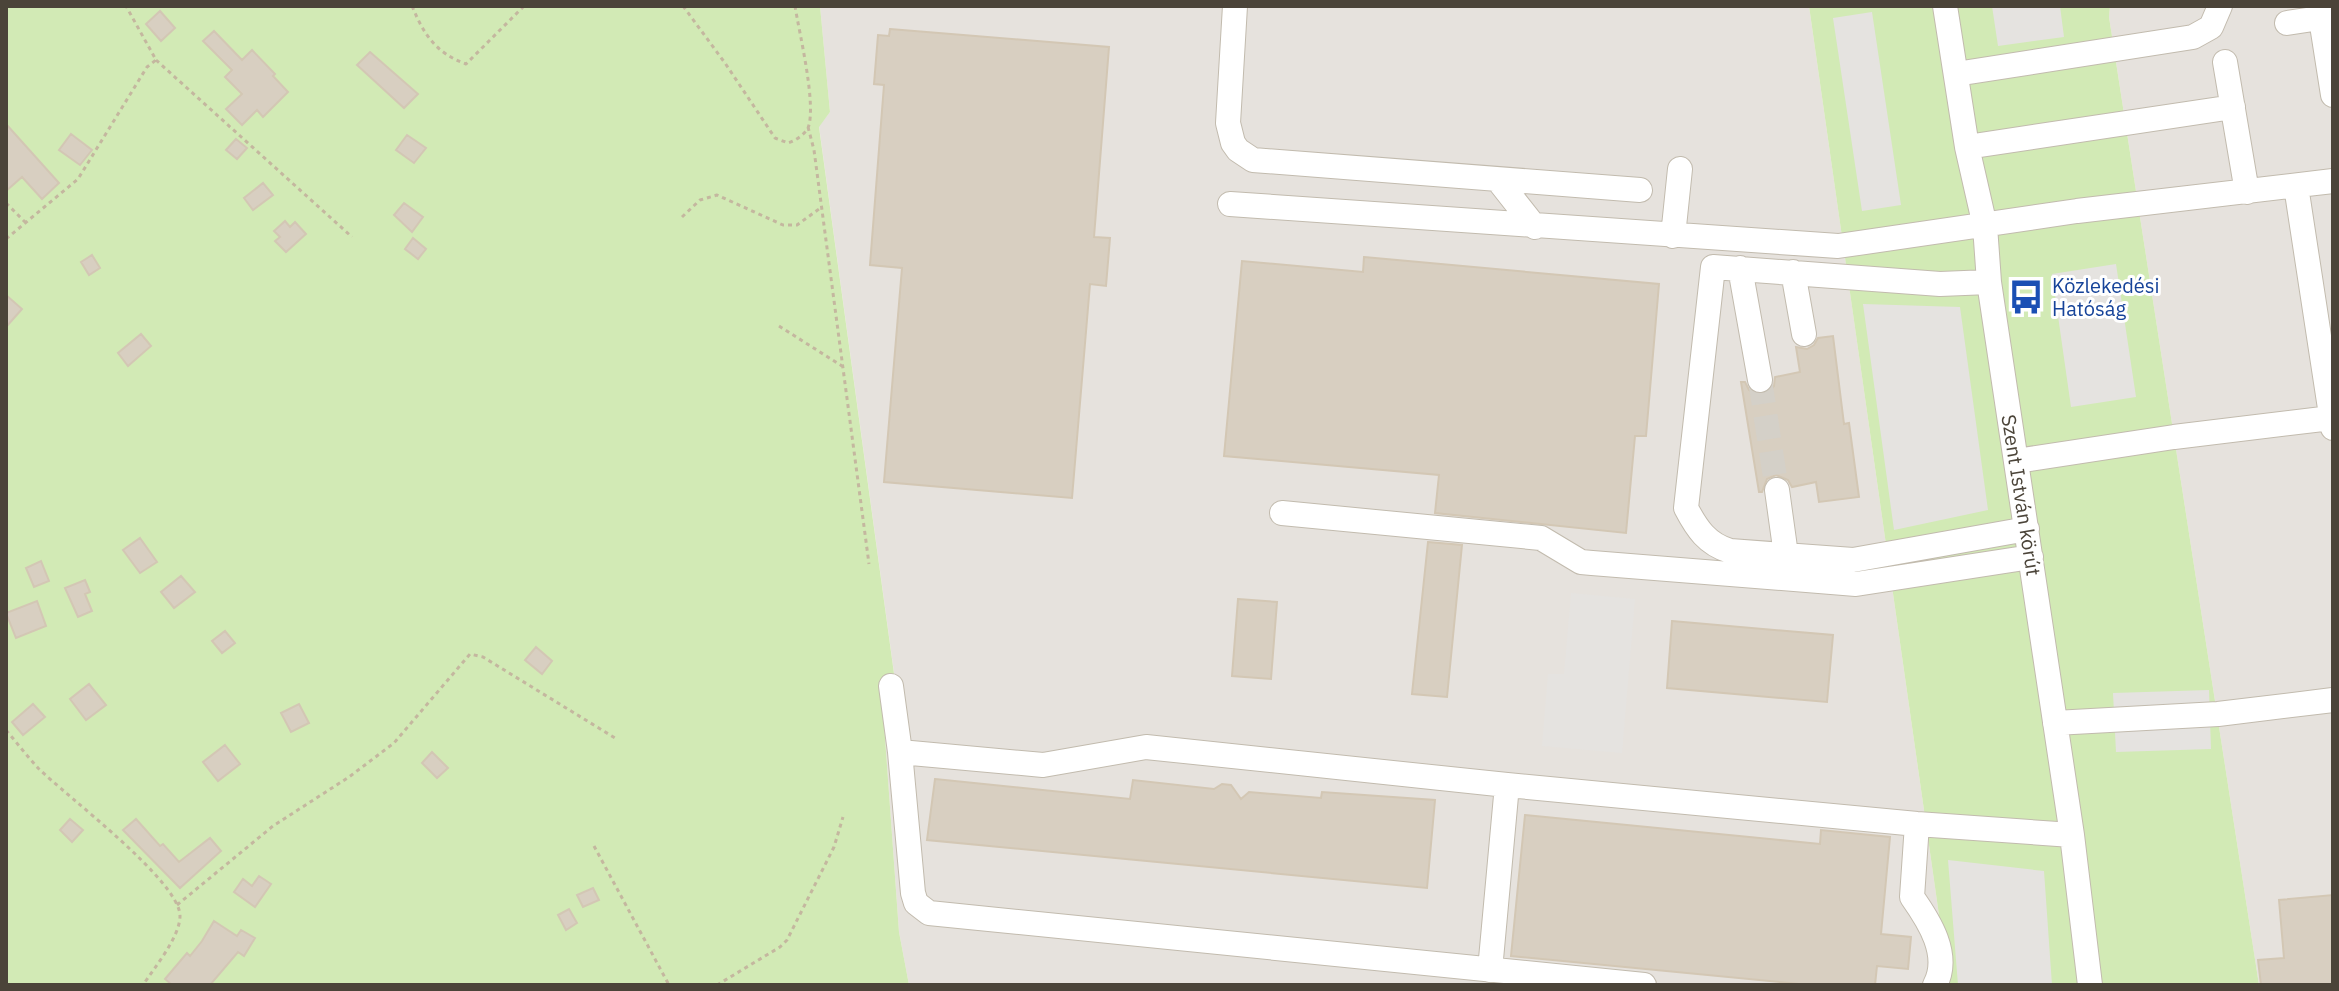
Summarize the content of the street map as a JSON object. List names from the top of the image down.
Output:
{
  "streets": {
    "street": ["Szent István körút"]
  },
  "places": {
    "bus stop": ["Közlekedési Hatóság"]
  }
}
